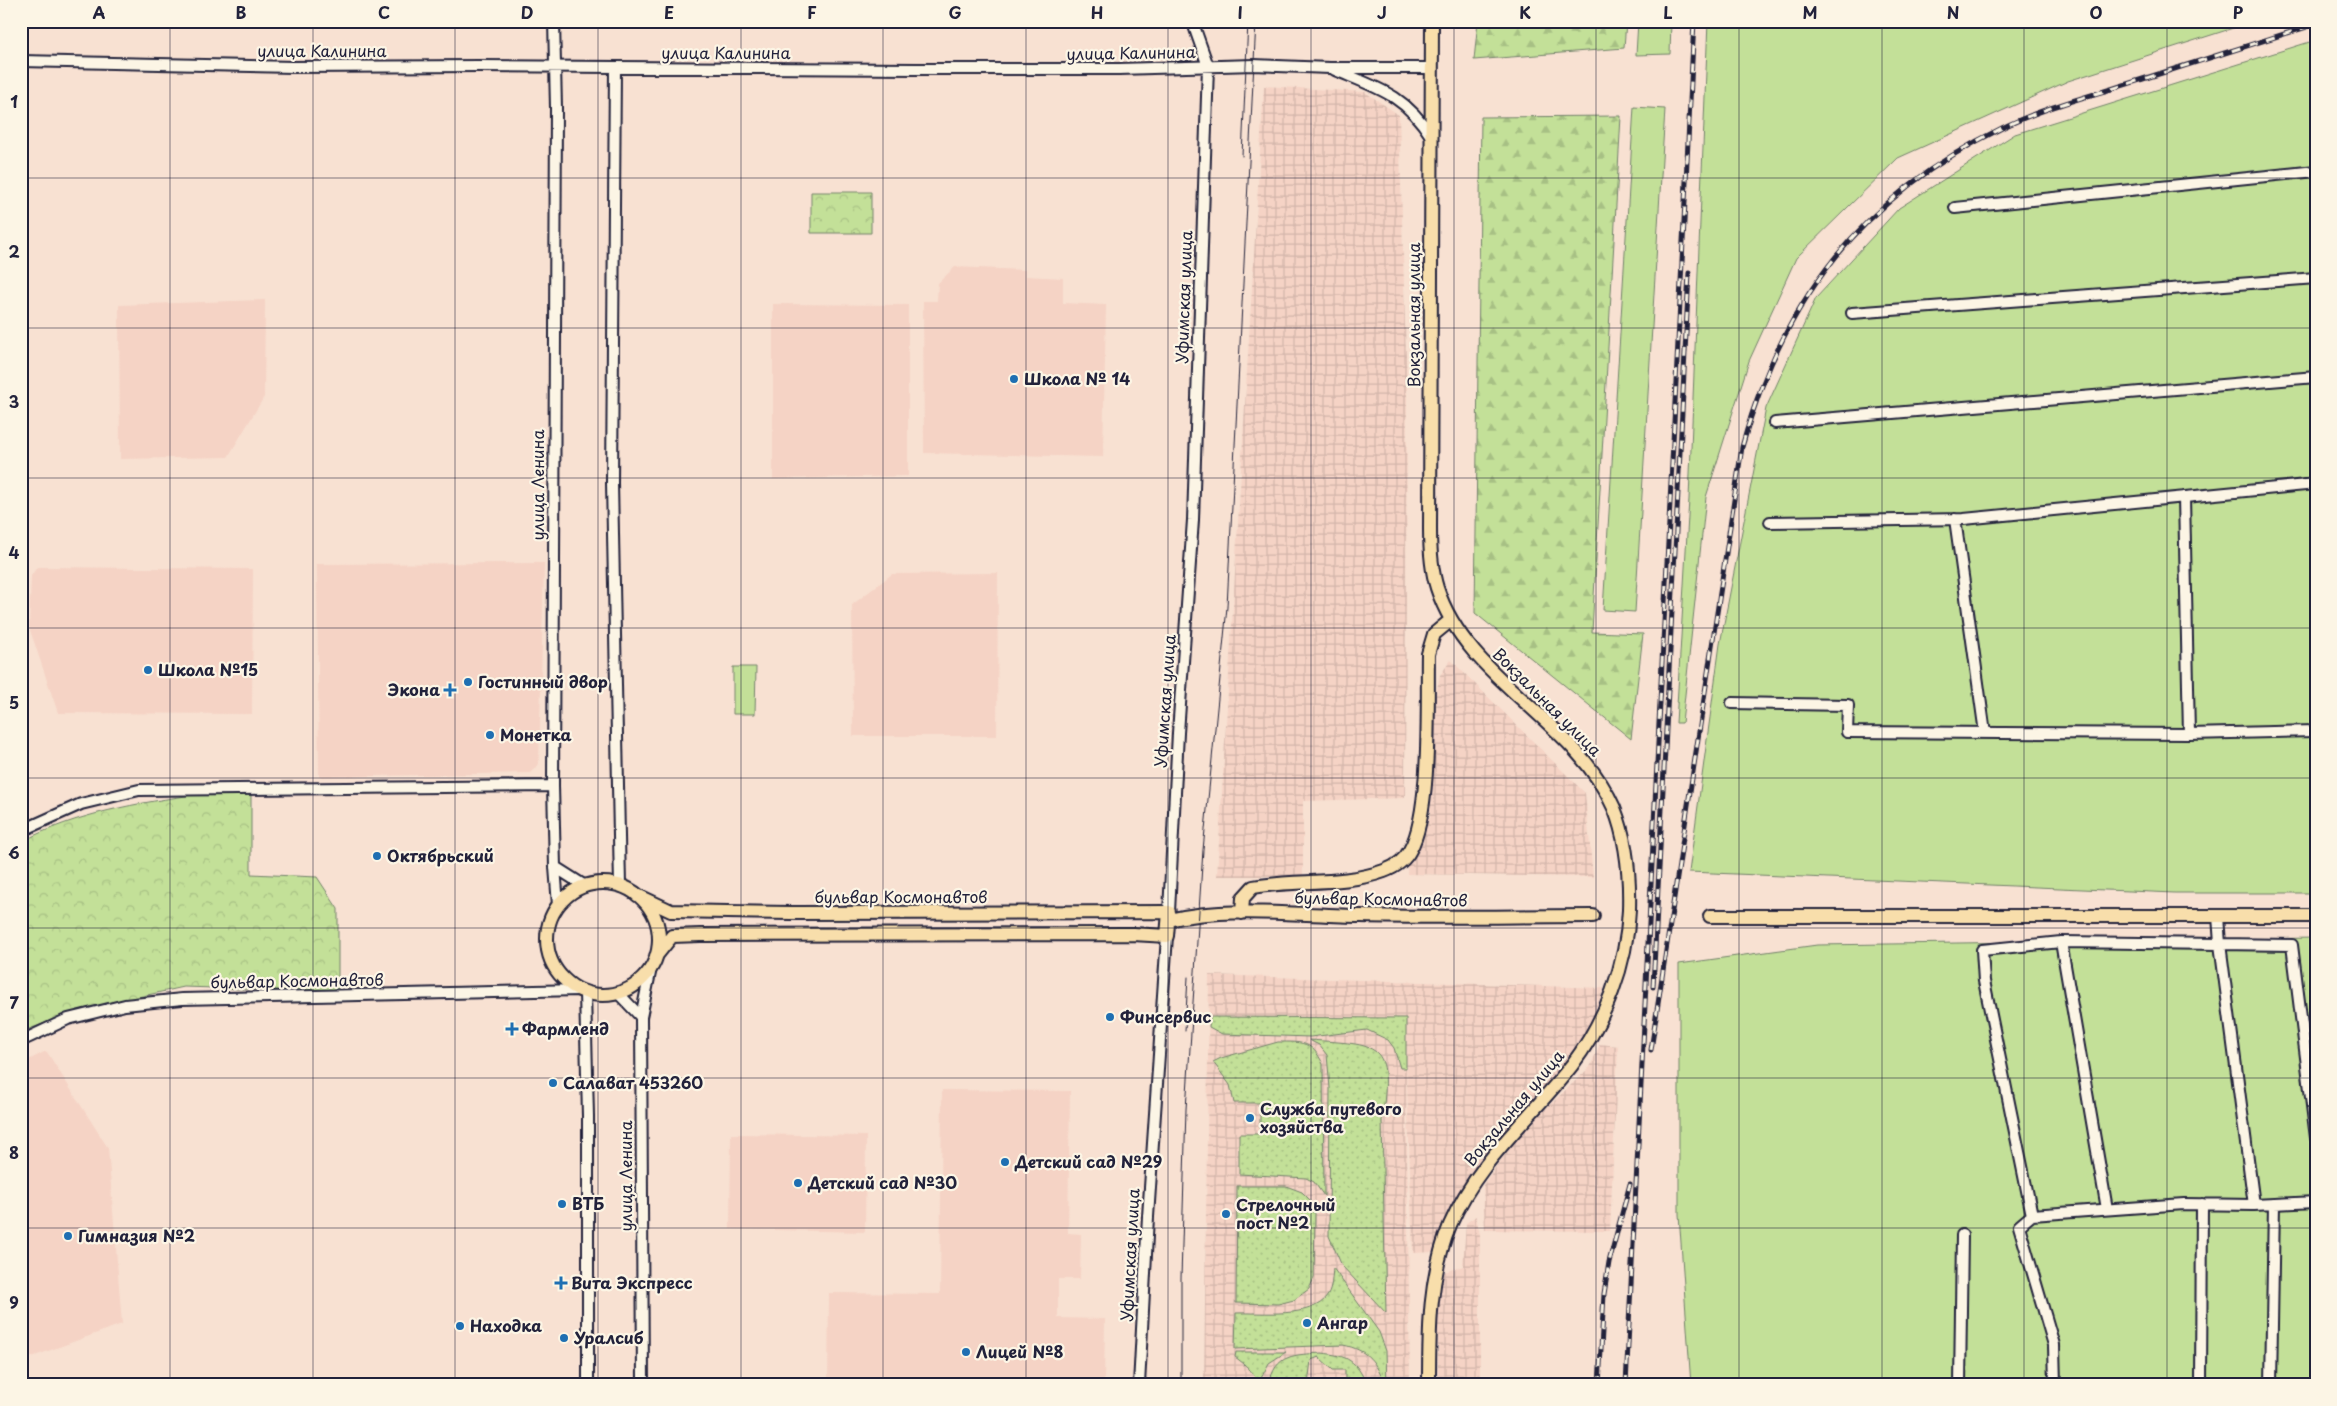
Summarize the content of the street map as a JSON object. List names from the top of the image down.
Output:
{
  "streets": {
    "main road": [
      "Уфимская улица",
      "Вокзальная улица",
      "улица Ленина",
      "бульвар Космонавтов"
    ],
    "street": ["улица Калинина"]
  },
  "crossings": [
    ["улица Калинина", "Уфимская улица"],
    ["улица Калинина", "Вокзальная улица"],
    ["улица Калинина", "улица Ленина"],
    ["Уфимская улица", "бульвар Космонавтов"],
    ["улица Ленина", "бульвар Космонавтов"]
  ],
  "places": {
    "other": [
      "Школа № 14",
      "Школа №15",
      "Гостинный двор",
      "Монетка",
      "Октябрьский",
      "Финсервис",
      "Салават 453260",
      "Служба путевого хозяйства",
      "Детский сад №29",
      "Детский сад №30",
      "ВТБ",
      "Стрелочный пост №2",
      "Гимназия №2",
      "Ангар",
      "Находка",
      "Уралсиб",
      "Лицей №8"
    ],
    "health": ["Экона", "Фармленд", "Вита Экспресс"]
  },
  "grid": {
    "columns": [
      "A",
      "B",
      "C",
      "D",
      "E",
      "F",
      "G",
      "H",
      "I",
      "J",
      "K",
      "L",
      "M",
      "N",
      "O",
      "P"
    ],
    "rows": [
      "1",
      "2",
      "3",
      "4",
      "5",
      "6",
      "7",
      "8",
      "9"
    ]
  }
}
